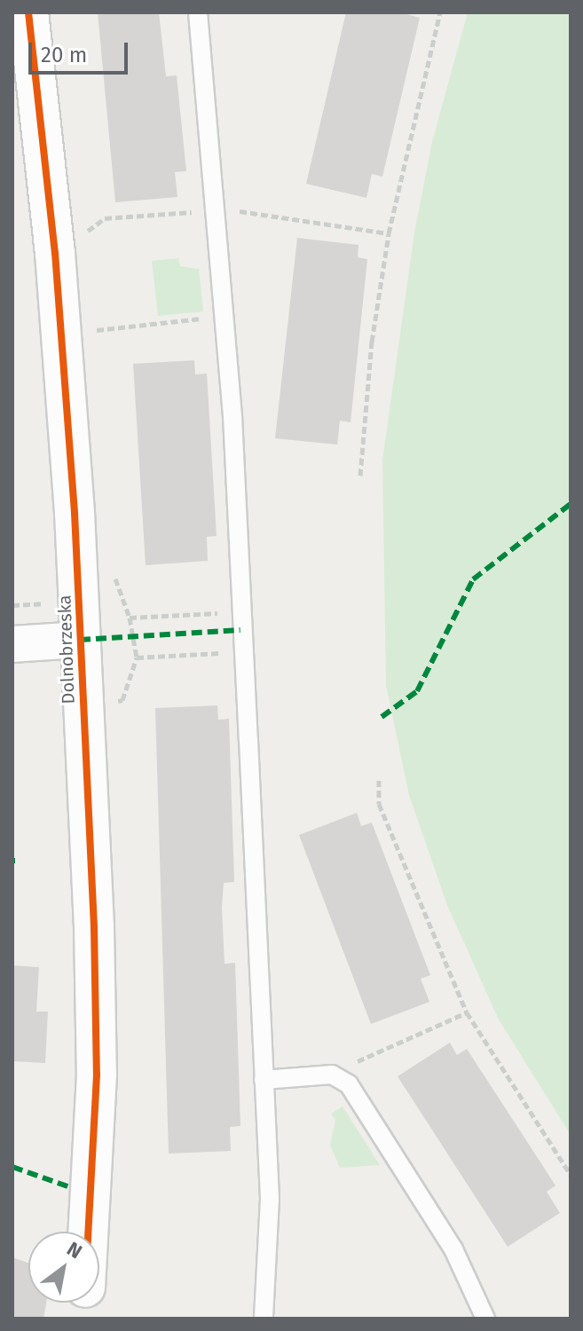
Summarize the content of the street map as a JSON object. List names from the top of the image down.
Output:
{
  "streets": {
    "street": ["Dolnobrzeska"]
  },
  "scale_bar": "20 m",
  "north": "top right"
}
